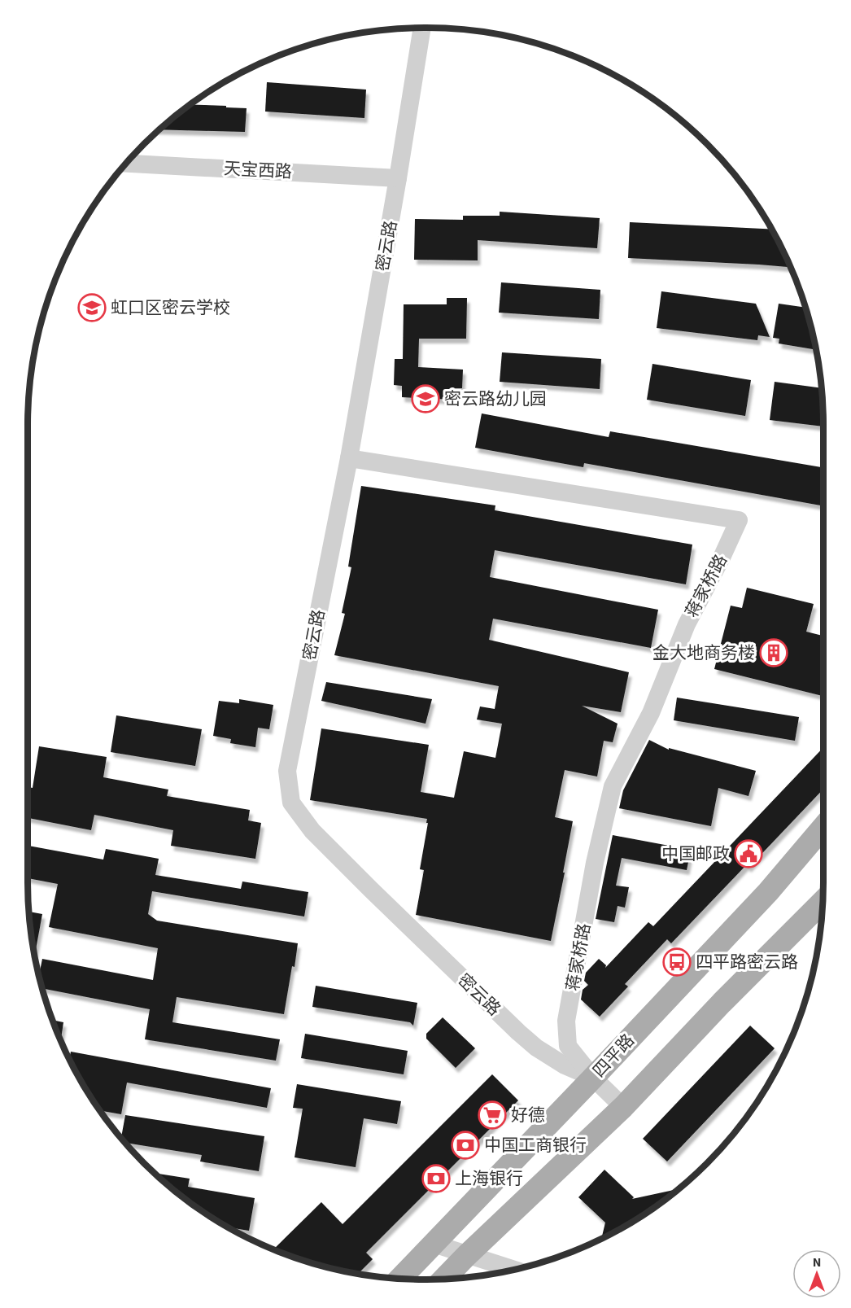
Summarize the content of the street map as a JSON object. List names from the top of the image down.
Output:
{
  "streets": {
    "main road": ["四平路"],
    "street": ["天宝西路", "密云路", "蒋家桥路"]
  },
  "crossings": [
    ["天宝西路", "密云路"],
    ["密云路", "蒋家桥路"],
    ["密云路", "四平路"],
    ["蒋家桥路", "四平路"]
  ],
  "places": {
    "school or university": ["虹口区密云学校", "密云路幼儿园"],
    "building": ["金大地商务楼"],
    "public building": ["中国邮政"],
    "bus stop": ["四平路密云路"],
    "supermarket": ["好德"],
    "bank": ["中国工商银行", "上海银行"]
  },
  "north": "top"
}
